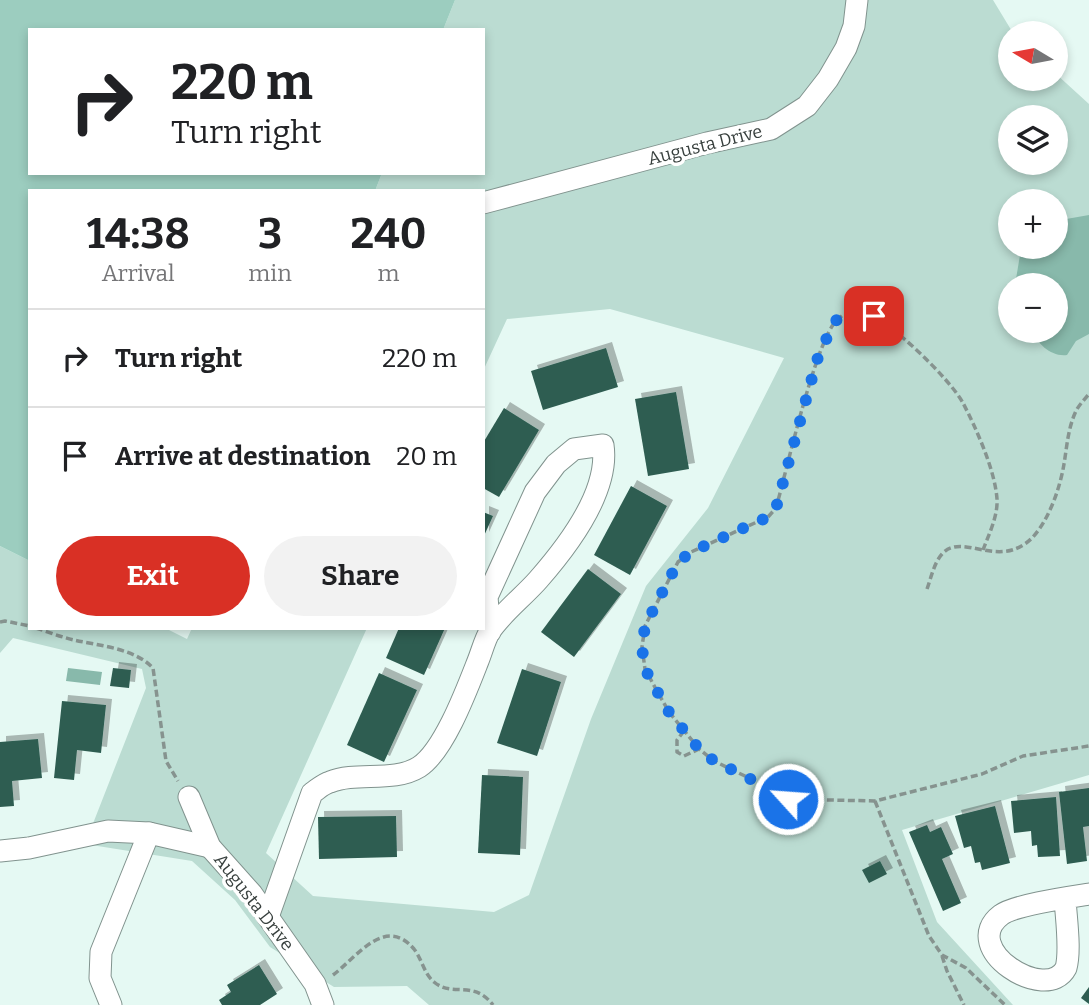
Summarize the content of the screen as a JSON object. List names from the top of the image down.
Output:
{
  "streets": {
    "street": ["Augusta Drive"]
  },
  "north": "left",
  "page": {
    "map_buttons": ["+", "−"],
    "turn": ["220 m", "Turn right"],
    "eta": [
      "14:38",
      "Arrival",
      "3",
      "min",
      "240",
      "m"
    ],
    "list": [
      {
        "name": "Turn right",
        "value": "220 m"
      },
      {
        "name": "Arrive at destination",
        "value": "20 m"
      }
    ],
    "buttons": ["Exit", "Share"]
  }
}
